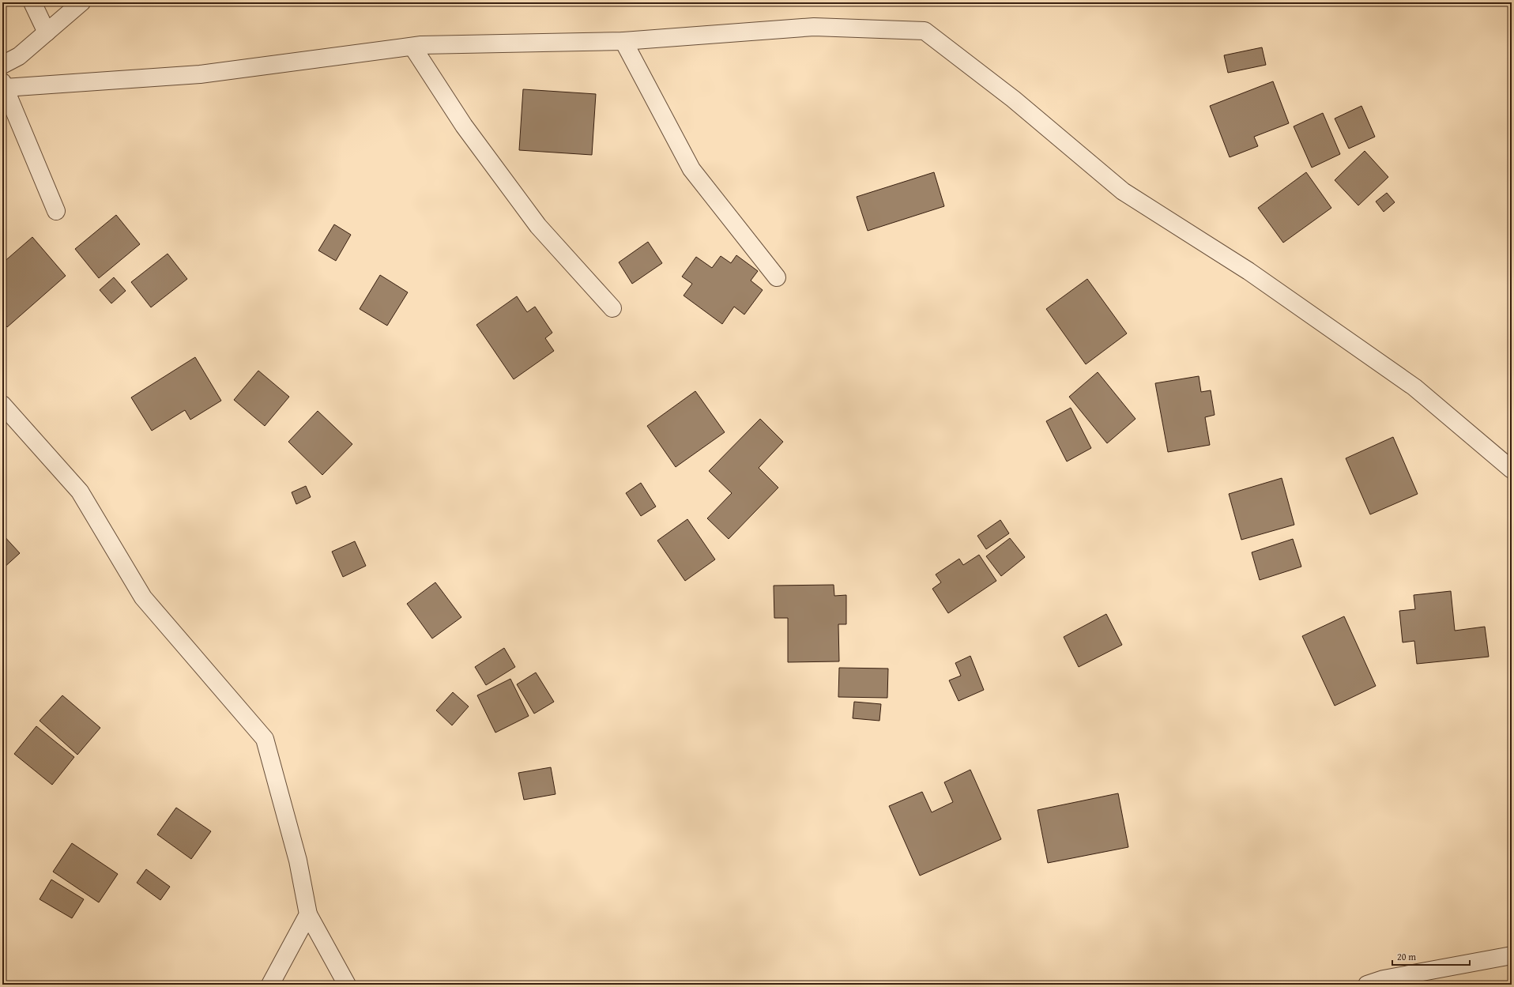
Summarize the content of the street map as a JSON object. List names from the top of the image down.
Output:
{
  "scale_bar": "20 m"
}
